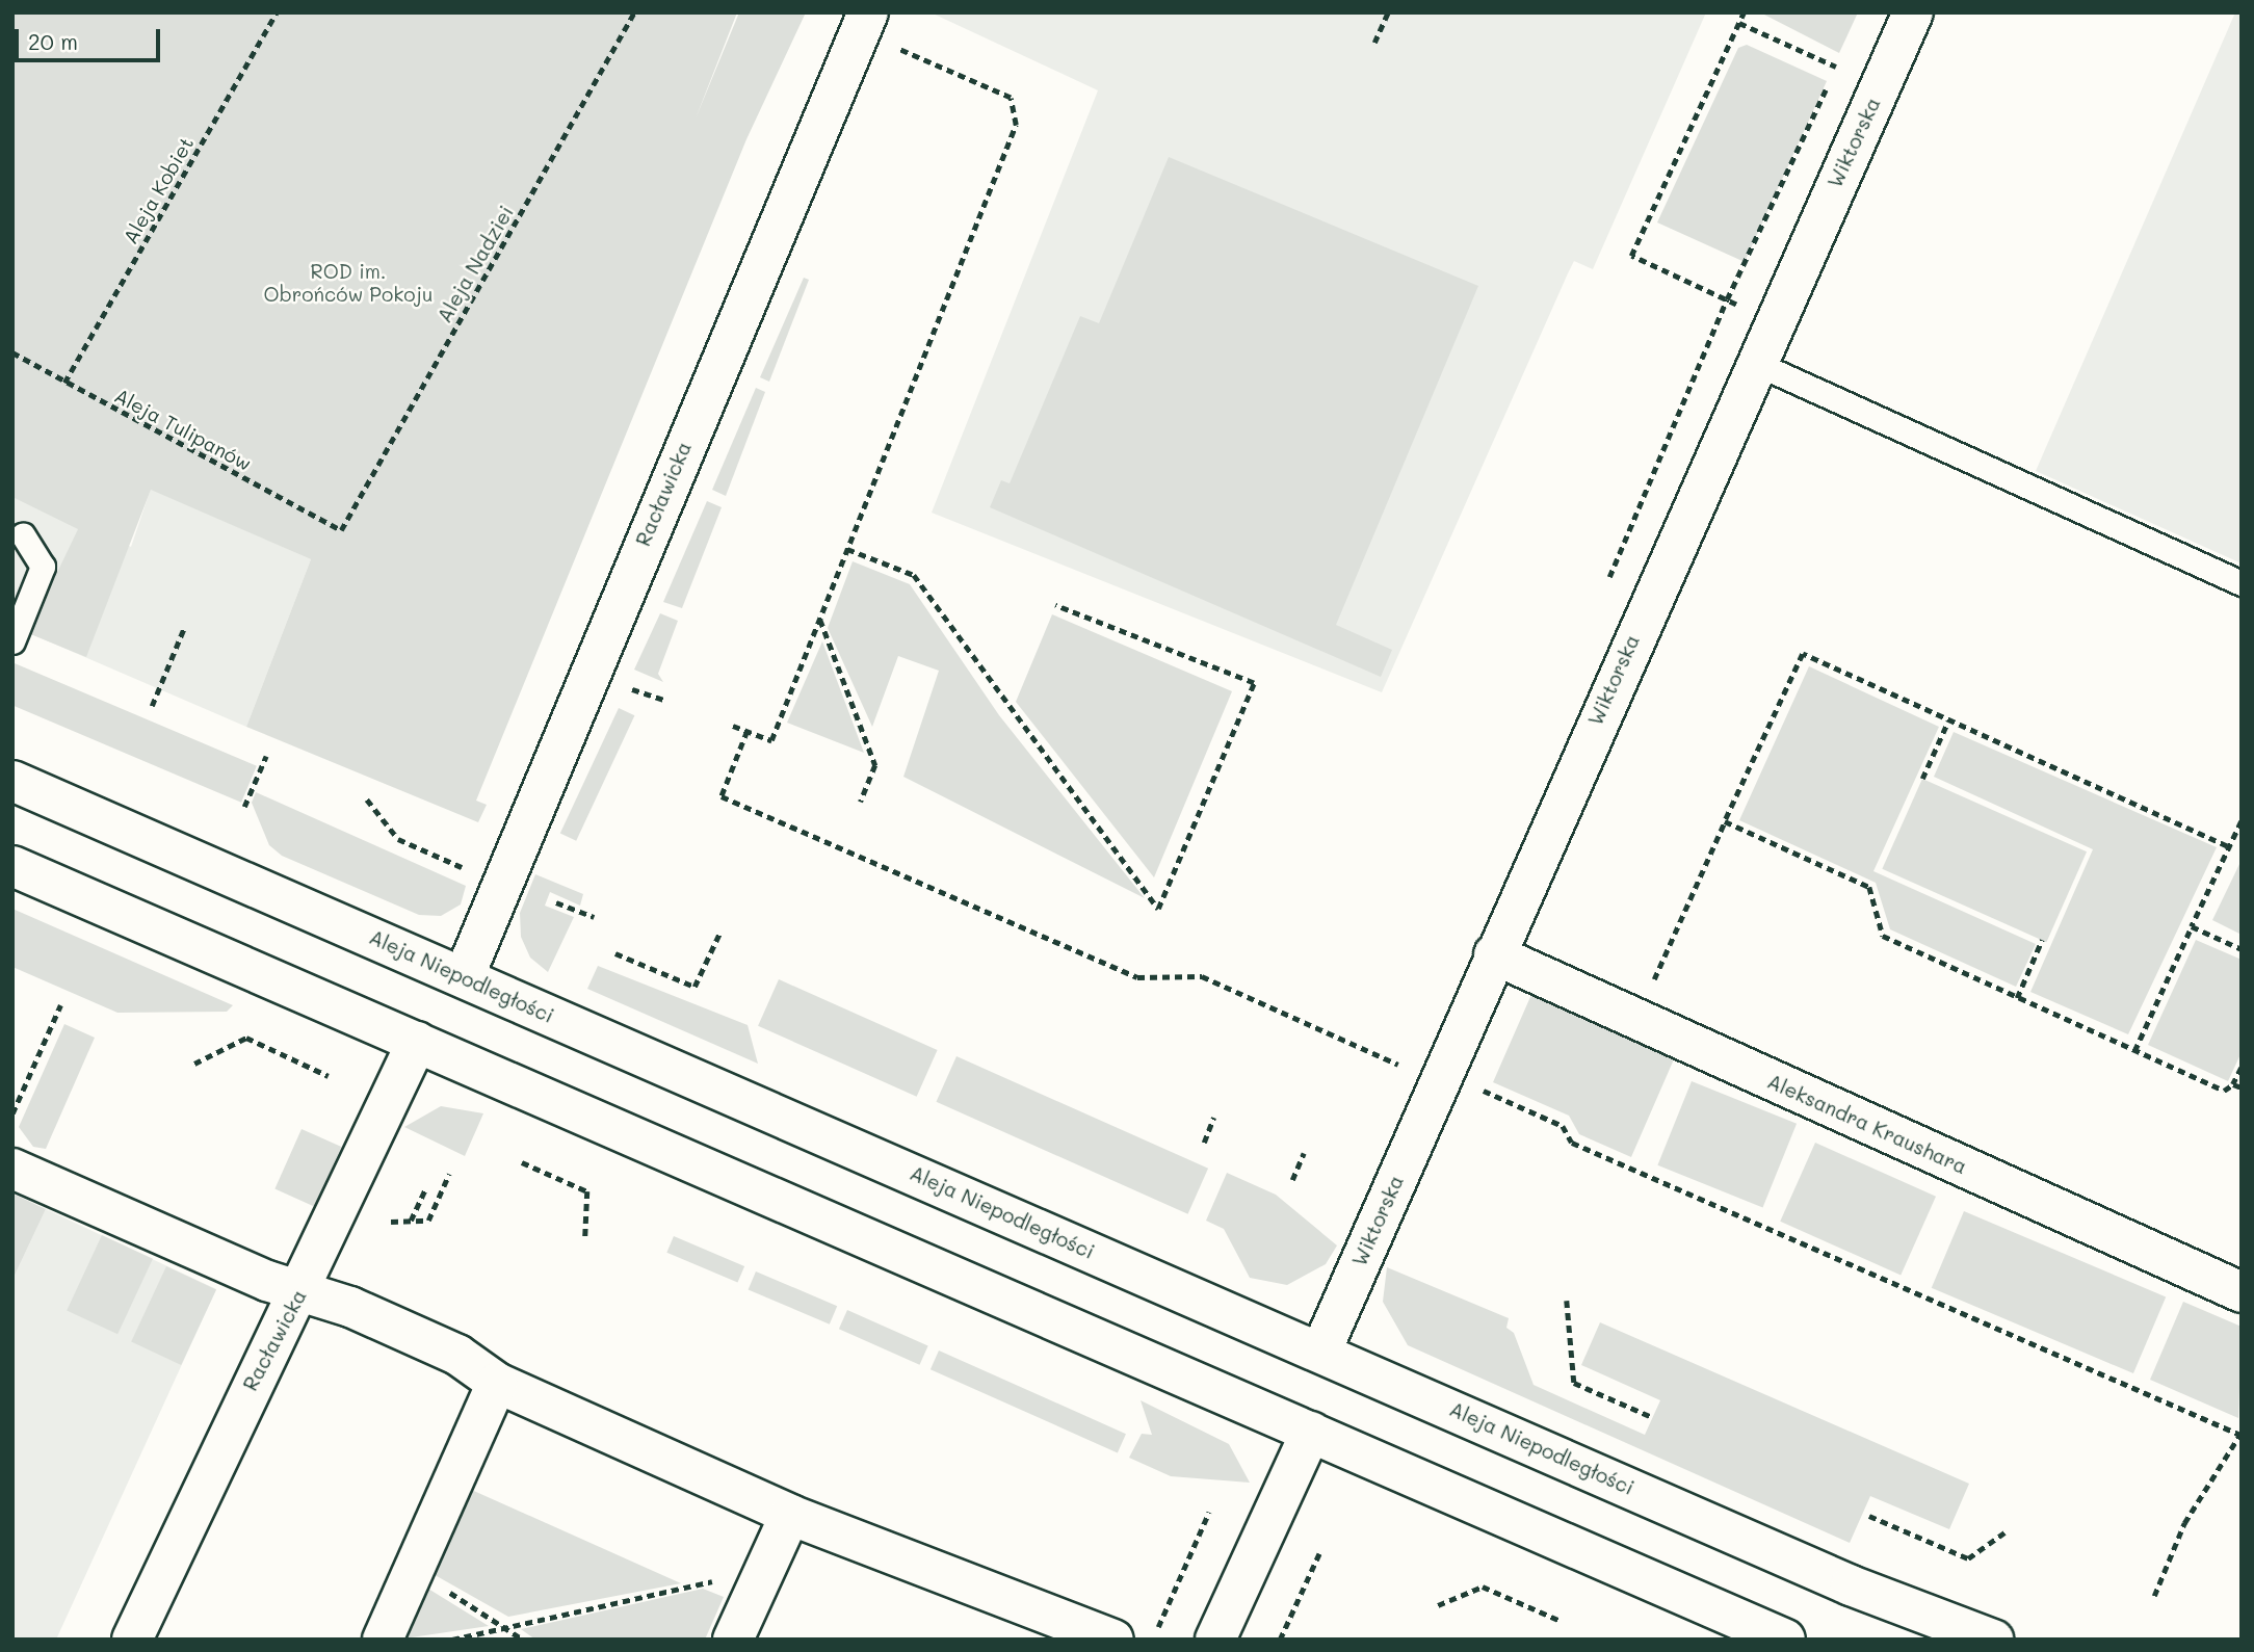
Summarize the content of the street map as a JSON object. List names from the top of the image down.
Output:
{
  "streets": {
    "street": [
      "Wiktorska",
      "Racławicka",
      "Aleja Niepodległości",
      "Aleksandra Kraushara"
    ],
    "path": ["Aleja Kobiet", "Aleja Nadziei", "Aleja Tulipanów"]
  },
  "crossings": [
    ["Wiktorska", "Aleja Niepodległości"],
    ["Wiktorska", "Aleksandra Kraushara"],
    ["Aleja Kobiet", "Aleja Tulipanów"],
    ["Aleja Nadziei", "Aleja Tulipanów"],
    ["Racławicka", "Aleja Niepodległości"]
  ],
  "parks": ["ROD im. Obrońców Pokoju"],
  "scale_bar": "20 m"
}
